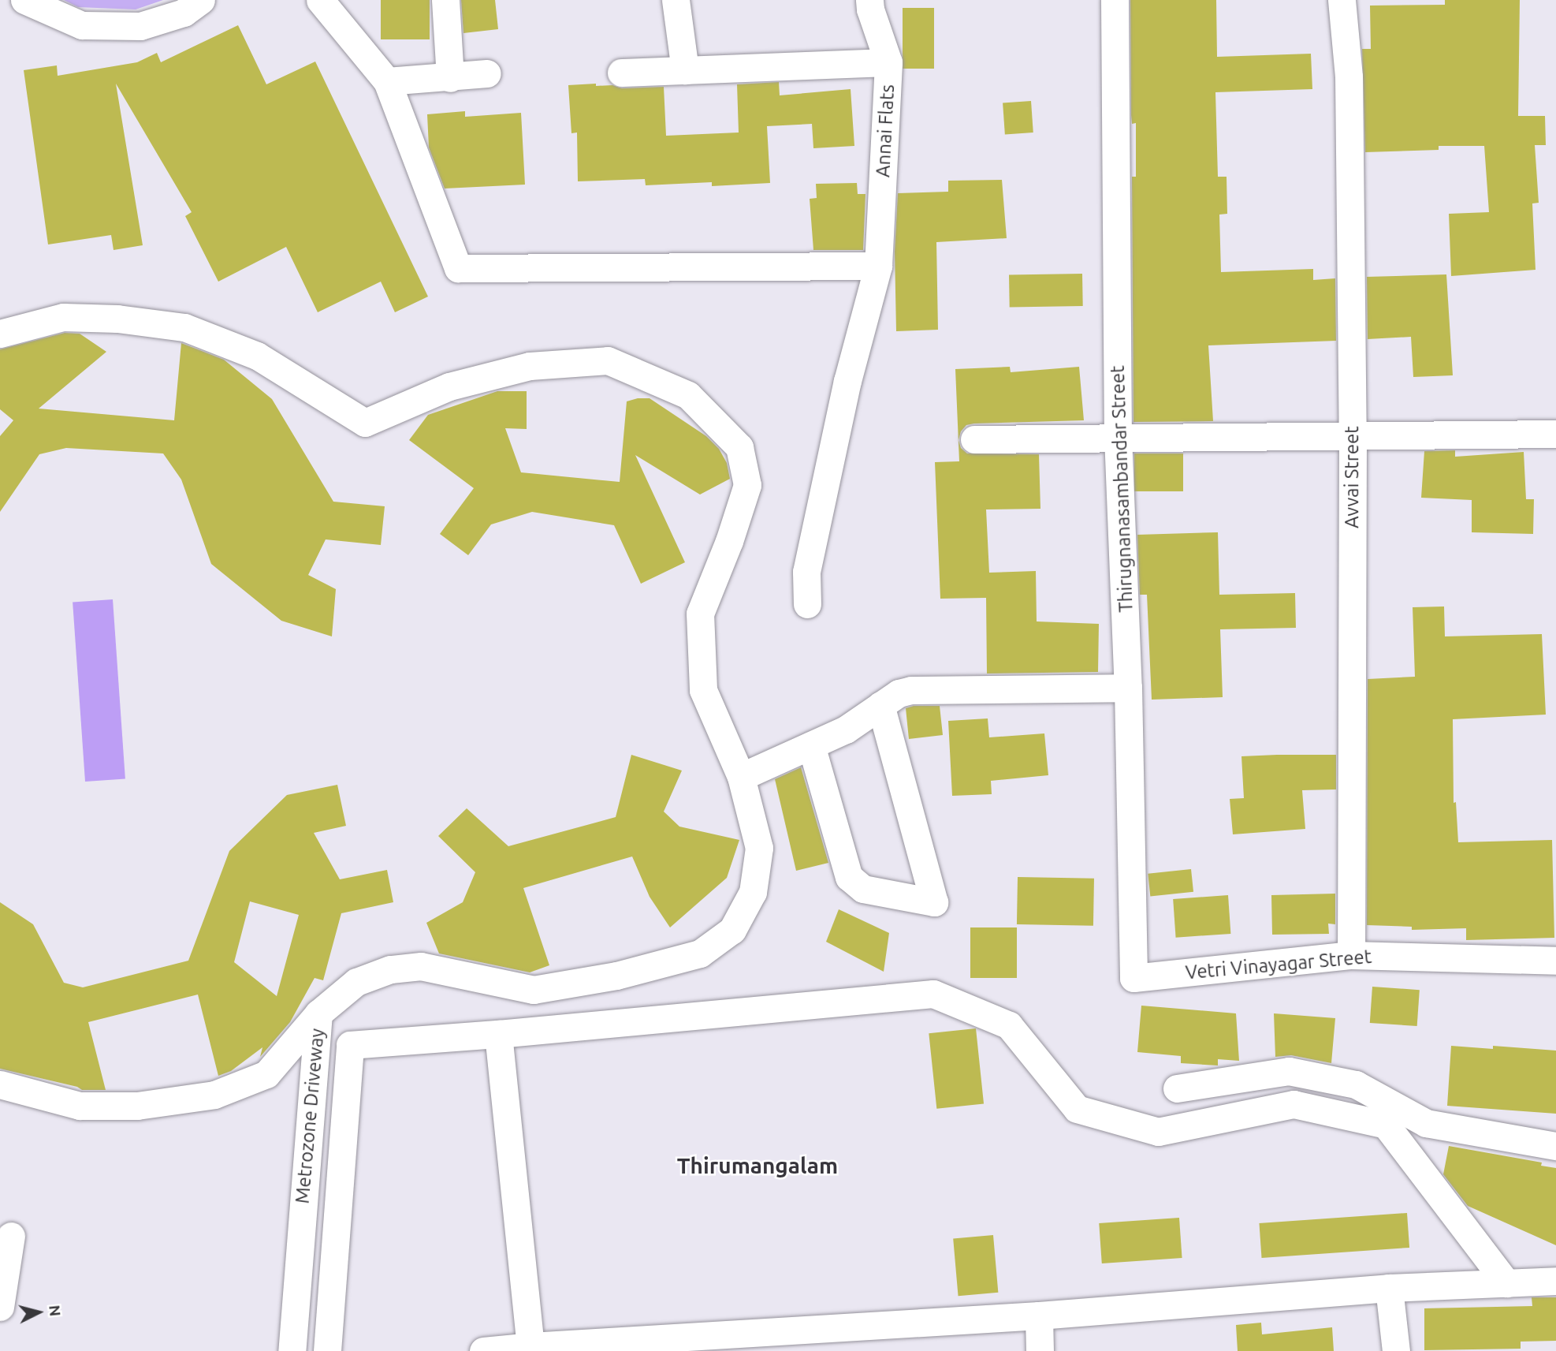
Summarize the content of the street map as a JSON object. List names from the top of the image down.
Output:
{
  "streets": {
    "street": [
      "Annai Flats",
      "Avvai Street",
      "Thirugnanasambandar Street",
      "Vetri Vinayagar Street",
      "Metrozone Driveway"
    ]
  },
  "crossings": [
    ["Avvai Street", "Vetri Vinayagar Street"],
    ["Thirugnanasambandar Street", "Vetri Vinayagar Street"]
  ],
  "districts": ["Thirumangalam"],
  "north": "right"
}
